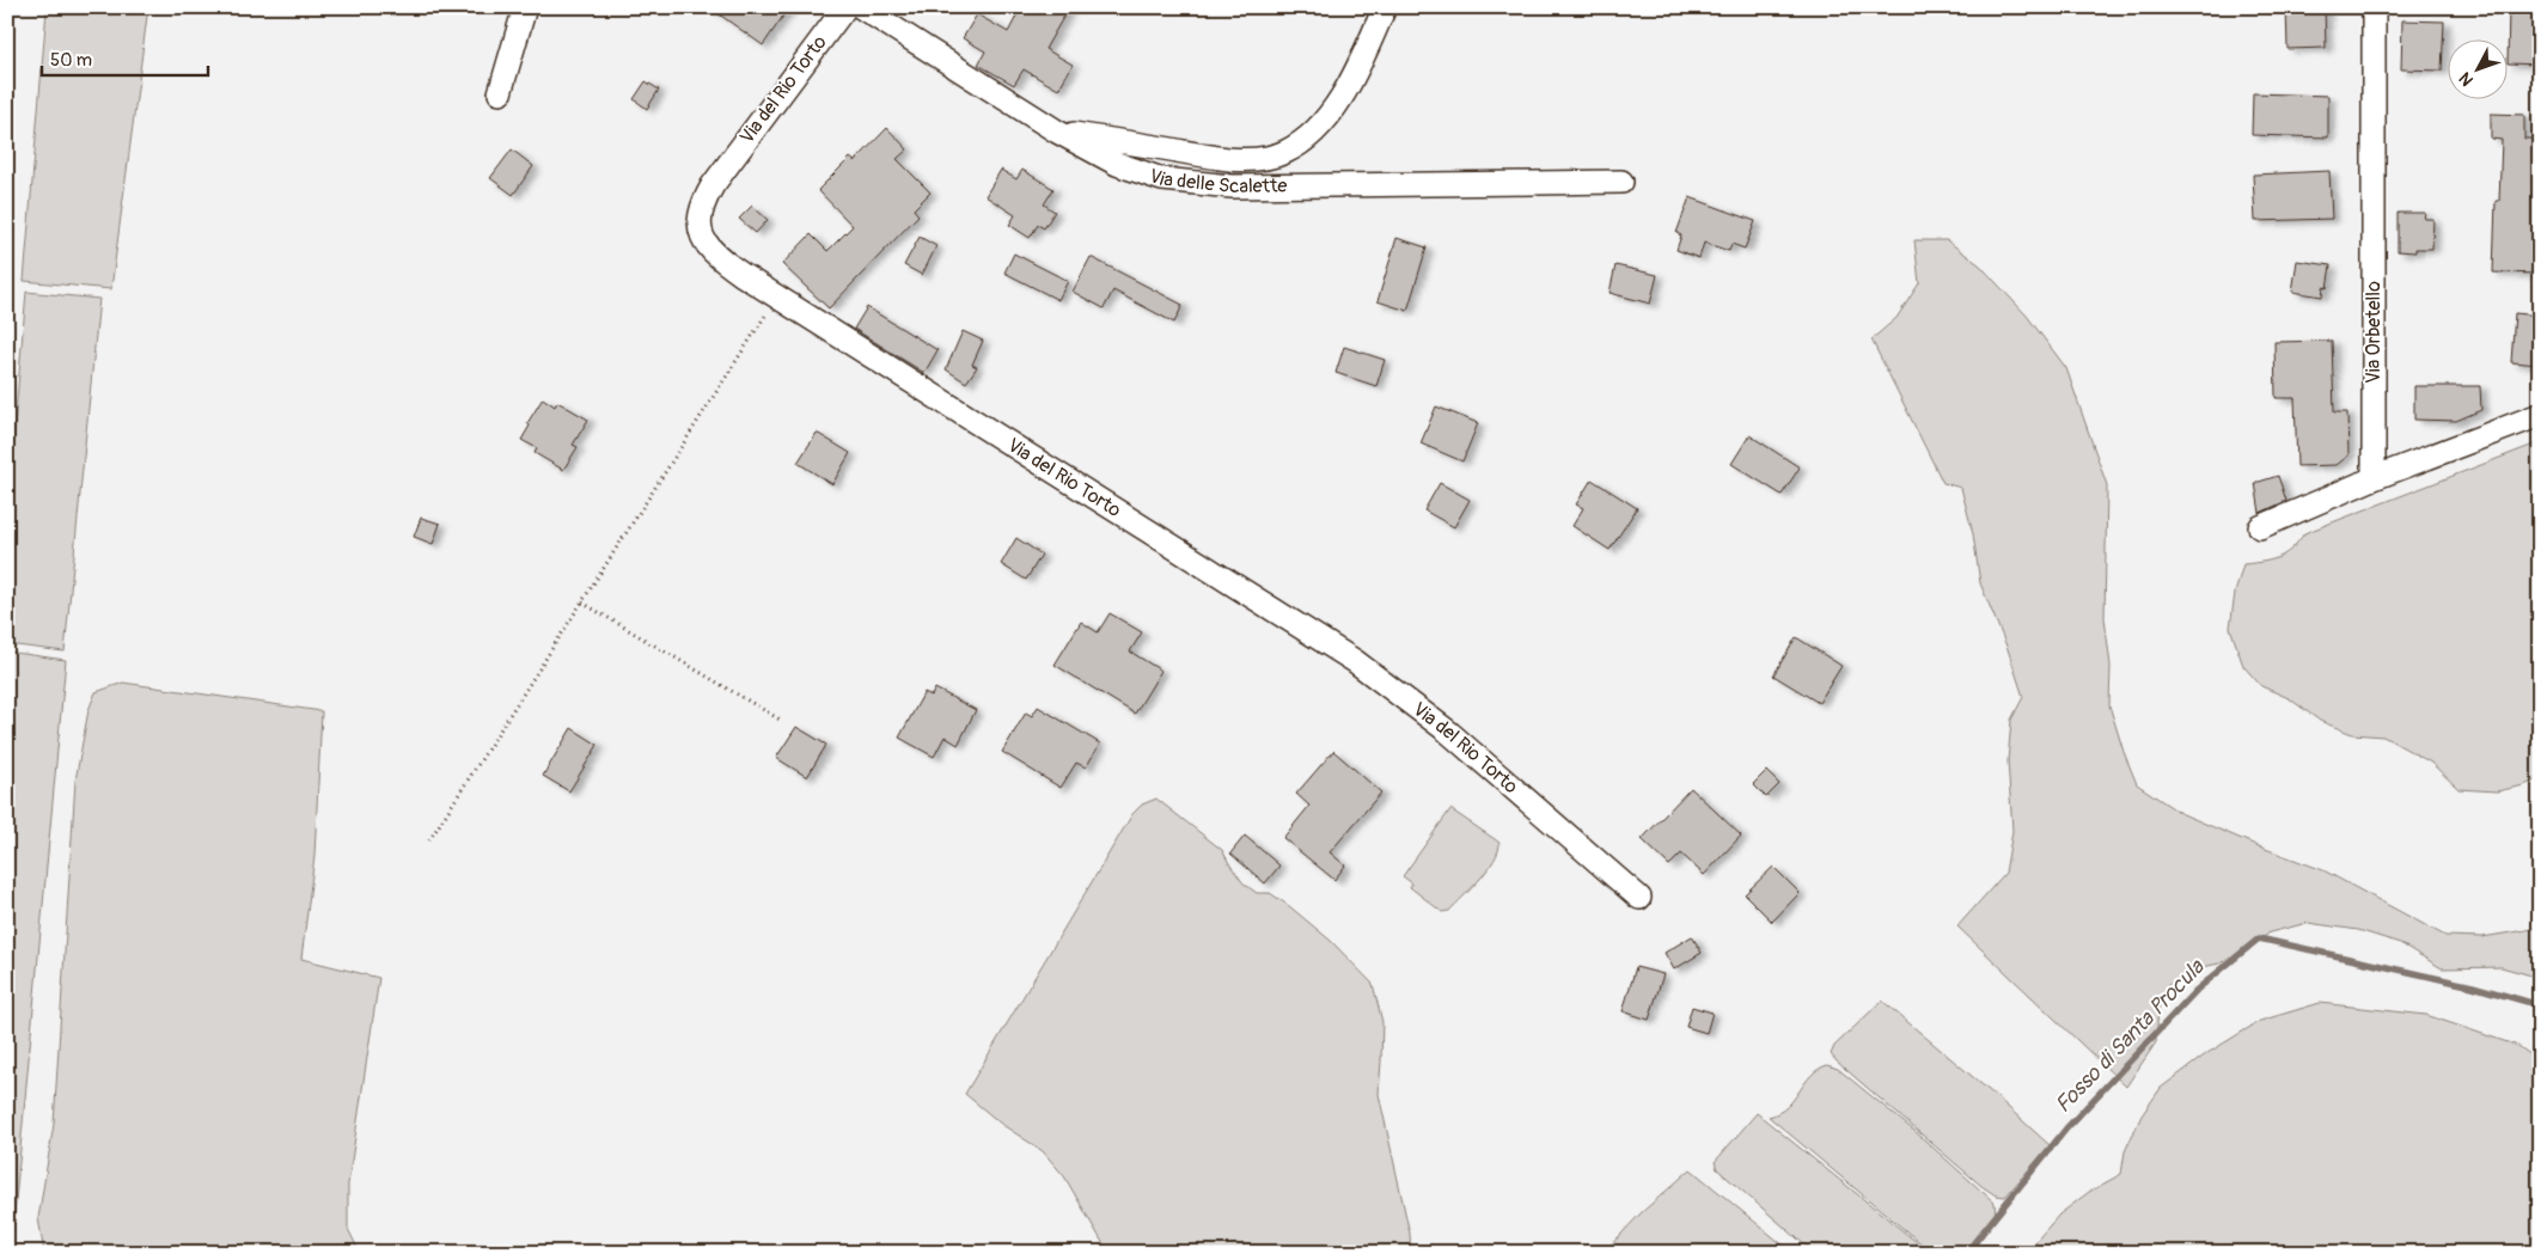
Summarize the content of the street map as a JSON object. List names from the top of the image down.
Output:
{
  "streets": {
    "street": ["Via del Rio Torto", "Via delle Scalette", "Via Orbetello"]
  },
  "water": ["Fosso di Santa Procula"],
  "scale_bar": "50 m",
  "north": "bottom left"
}
